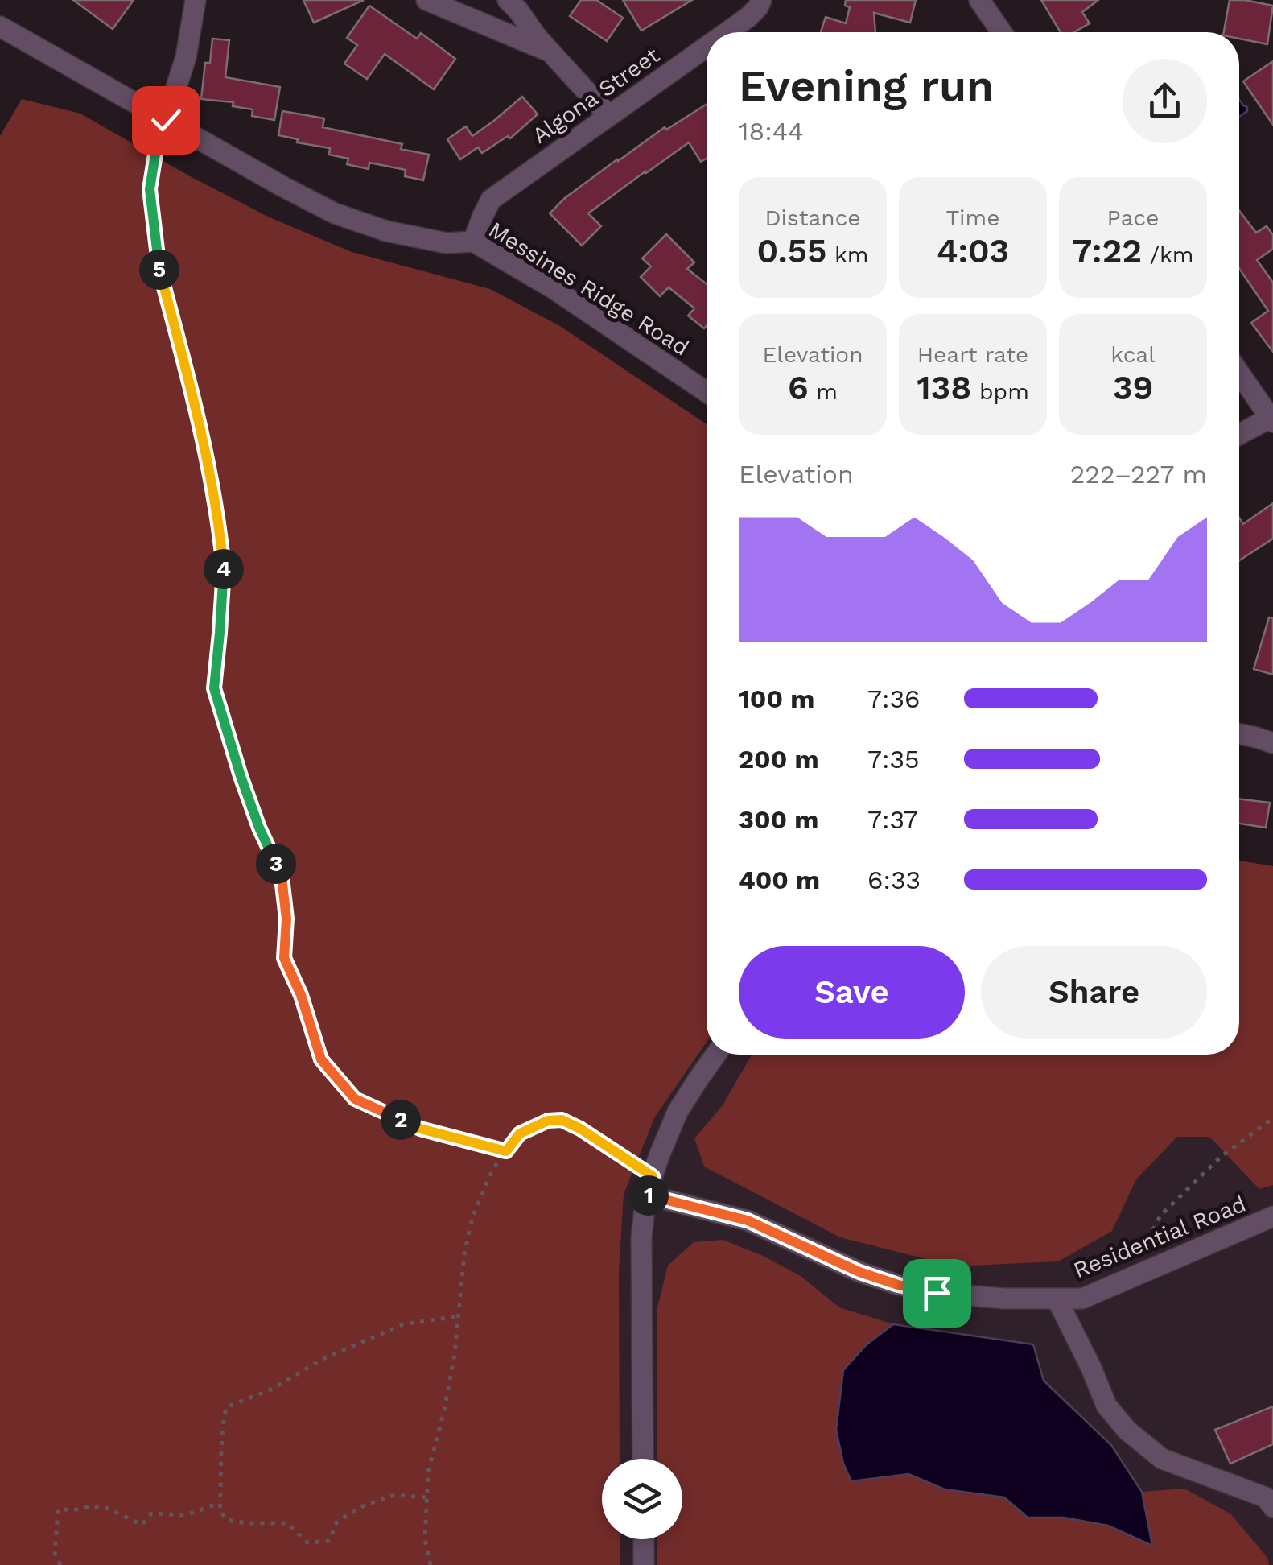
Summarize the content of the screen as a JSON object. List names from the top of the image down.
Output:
{
  "streets": {
    "street": ["Algona Street", "Messines Ridge Road", "Residential Road"]
  },
  "crossings": [
    ["Algona Street", "Messines Ridge Road"]
  ],
  "page": {
    "heading": ["Evening run", "18:44"],
    "stats": [
      ["Distance", "0.55 km"],
      ["Time", "4:03"],
      ["Pace", "7:22 /km"],
      ["Elevation", "6 m"],
      ["Heart rate", "138 bpm"],
      ["kcal", "39"]
    ],
    "pins": [
      "5",
      "4",
      "3",
      "2",
      "1"
    ],
    "chart": ["Elevation", "222–227 m"],
    "list": [
      {
        "name": "100 m",
        "note": "7:36"
      },
      {
        "name": "200 m",
        "note": "7:35"
      },
      {
        "name": "300 m",
        "note": "7:37"
      },
      {
        "name": "400 m",
        "note": "6:33"
      }
    ],
    "buttons": ["Save", "Share"]
  }
}
